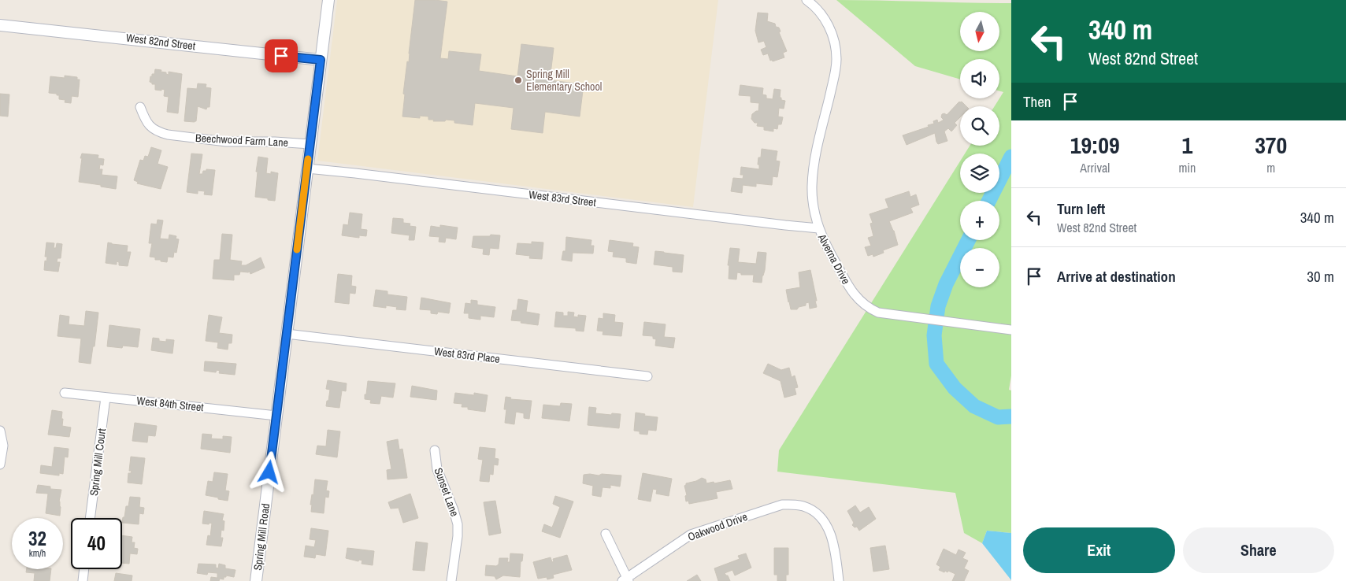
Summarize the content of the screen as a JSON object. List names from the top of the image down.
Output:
{
  "streets": {
    "street": [
      "West 82nd Street",
      "Beechwood Farm Lane",
      "West 83rd Street",
      "Alverna Drive",
      "West 83rd Place",
      "West 84th Street",
      "Spring Mill Court",
      "Sunset Lane",
      "Oakwood Drive",
      "Spring Mill Road"
    ]
  },
  "crossings": [
    ["West 82nd Street", "Spring Mill Road"],
    ["Beechwood Farm Lane", "Spring Mill Road"],
    ["West 83rd Street", "Alverna Drive"],
    ["West 83rd Street", "Spring Mill Road"],
    ["West 83rd Place", "Spring Mill Road"],
    ["West 84th Street", "Spring Mill Court"],
    ["West 84th Street", "Spring Mill Road"]
  ],
  "places": ["Spring Mill Elementary School"],
  "north": "bottom",
  "page": {
    "turn": ["340 m", "West 82nd Street"],
    "map_buttons": ["+", "−"],
    "then": "Then",
    "eta": [
      "19:09",
      "Arrival",
      "1",
      "min",
      "370",
      "m"
    ],
    "list": [
      {
        "name": "Turn left",
        "note": "West 82nd Street",
        "value": "340 m"
      },
      {
        "name": "Arrive at destination",
        "value": "30 m"
      }
    ],
    "speed": "32 km/h",
    "limit": "40",
    "buttons": ["Exit", "Share"]
  }
}
